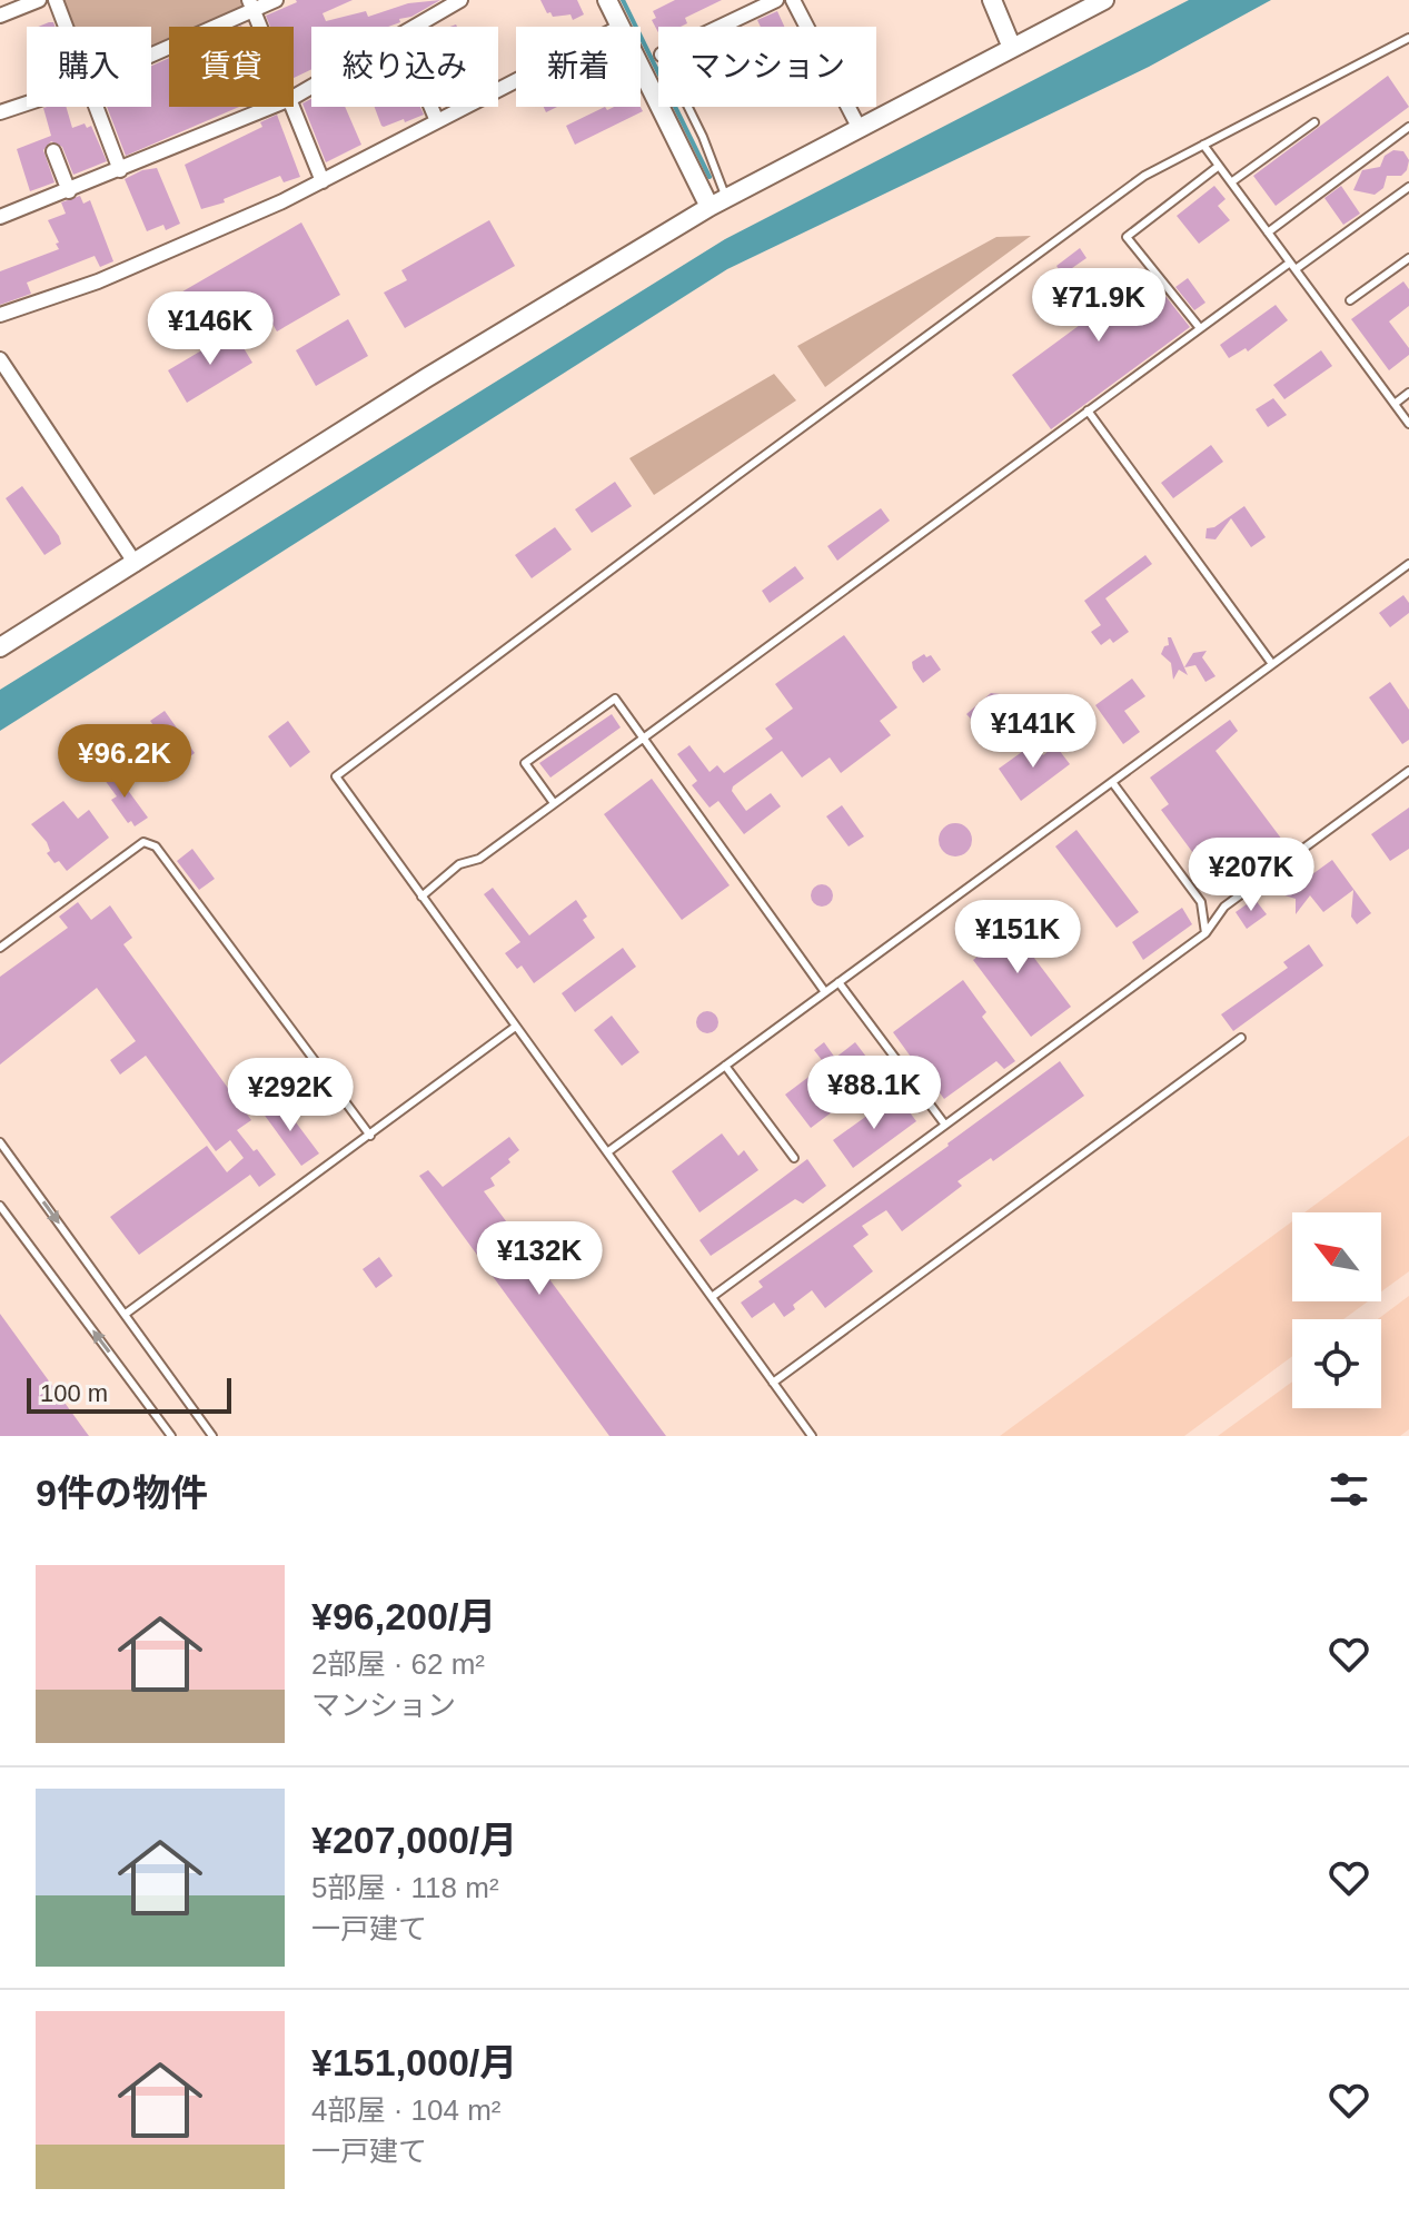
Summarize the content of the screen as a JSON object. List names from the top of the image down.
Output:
{
  "scale_bar": "100 m",
  "north": "top left",
  "page": {
    "chip": [
      "購入",
      "賃貸",
      "絞り込み",
      "新着",
      "マンション"
    ],
    "price": [
      "¥71.9K",
      "¥146K",
      "¥141K",
      "¥96.2K",
      "¥207K",
      "¥151K",
      "¥88.1K",
      "¥292K",
      "¥132K"
    ],
    "scale": "100 m",
    "heading": "9件の物件",
    "list": [
      {
        "name": "¥96,200/月",
        "note": "2部屋 · 62 m² · マンション"
      },
      {
        "name": "¥207,000/月",
        "note": "5部屋 · 118 m² · 一戸建て"
      },
      {
        "name": "¥151,000/月",
        "note": "4部屋 · 104 m² · 一戸建て"
      }
    ]
  }
}
